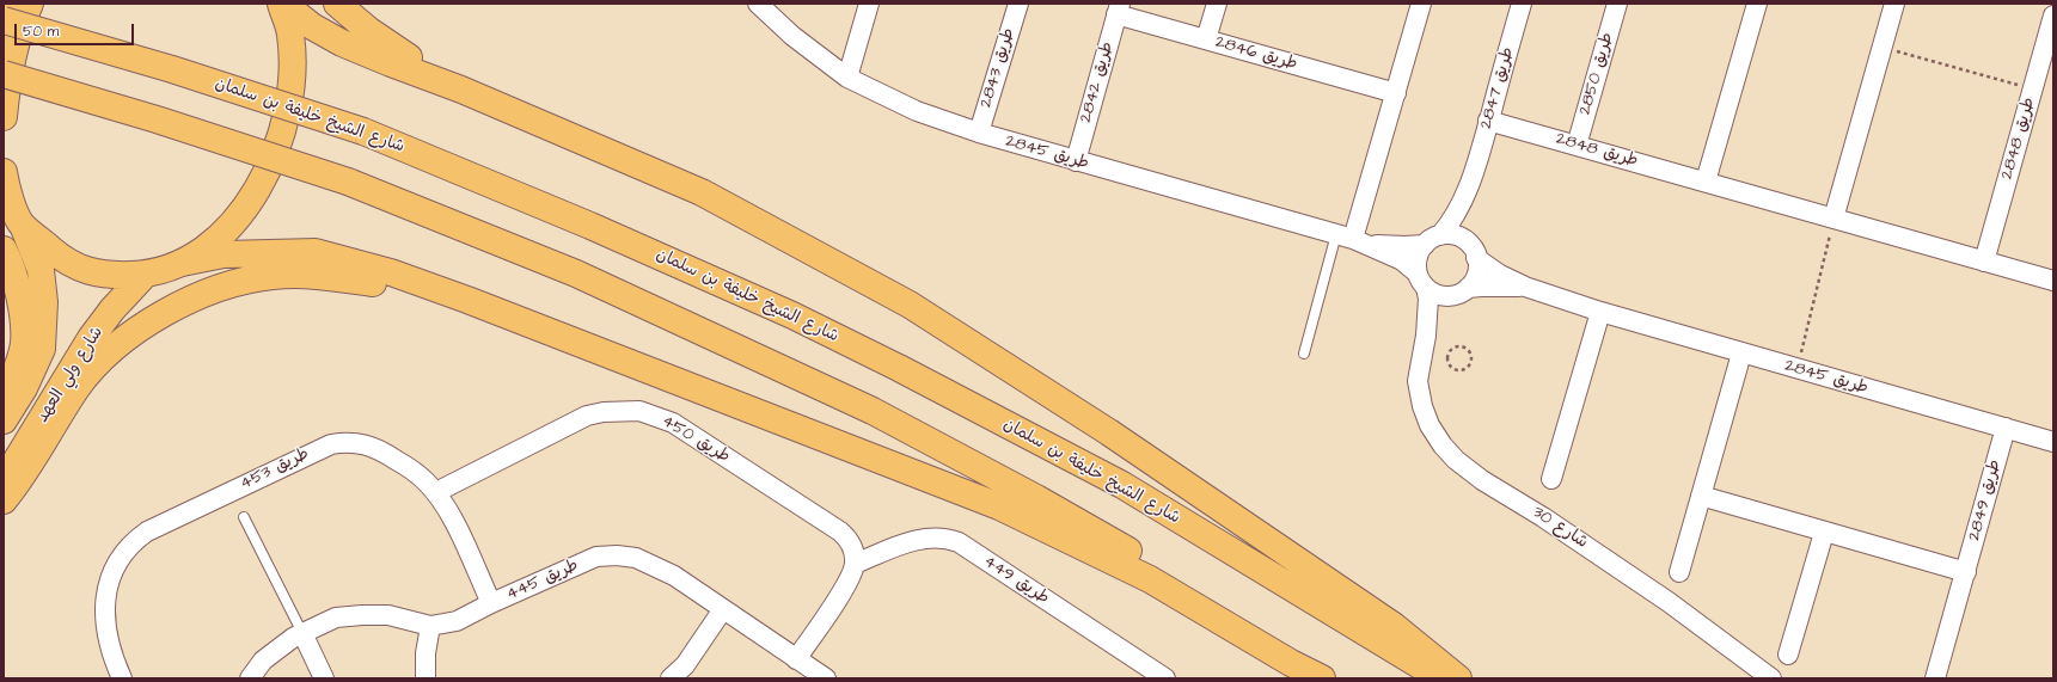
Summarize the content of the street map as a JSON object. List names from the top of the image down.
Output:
{
  "streets": {
    "main road": ["شارع الشيخ خليفة بن سلمان", "شارع ولي العهد"],
    "street": [
      "طريق 2846",
      "طريق 2843",
      "طريق 2850",
      "طريق 2842",
      "طريق 2847",
      "طريق 2848",
      "طريق 2845",
      "طريق 450",
      "طريق 453",
      "طريق 2849",
      "شارع 30",
      "طريق 445",
      "طريق 449"
    ]
  },
  "crossings": [
    ["طريق 2846", "طريق 2842"],
    ["طريق 2843", "طريق 2845"],
    ["طريق 2850", "طريق 2848"],
    ["طريق 2842", "طريق 2845"],
    ["طريق 2847", "طريق 2848"],
    ["طريق 2847", "طريق 2845"],
    ["طريق 2847", "شارع 30"],
    ["طريق 2845", "طريق 2849"],
    ["طريق 2845", "شارع 30"],
    ["طريق 450", "طريق 453"],
    ["طريق 450", "طريق 449"],
    ["طريق 453", "طريق 445"]
  ],
  "scale_bar": "50 m"
}
